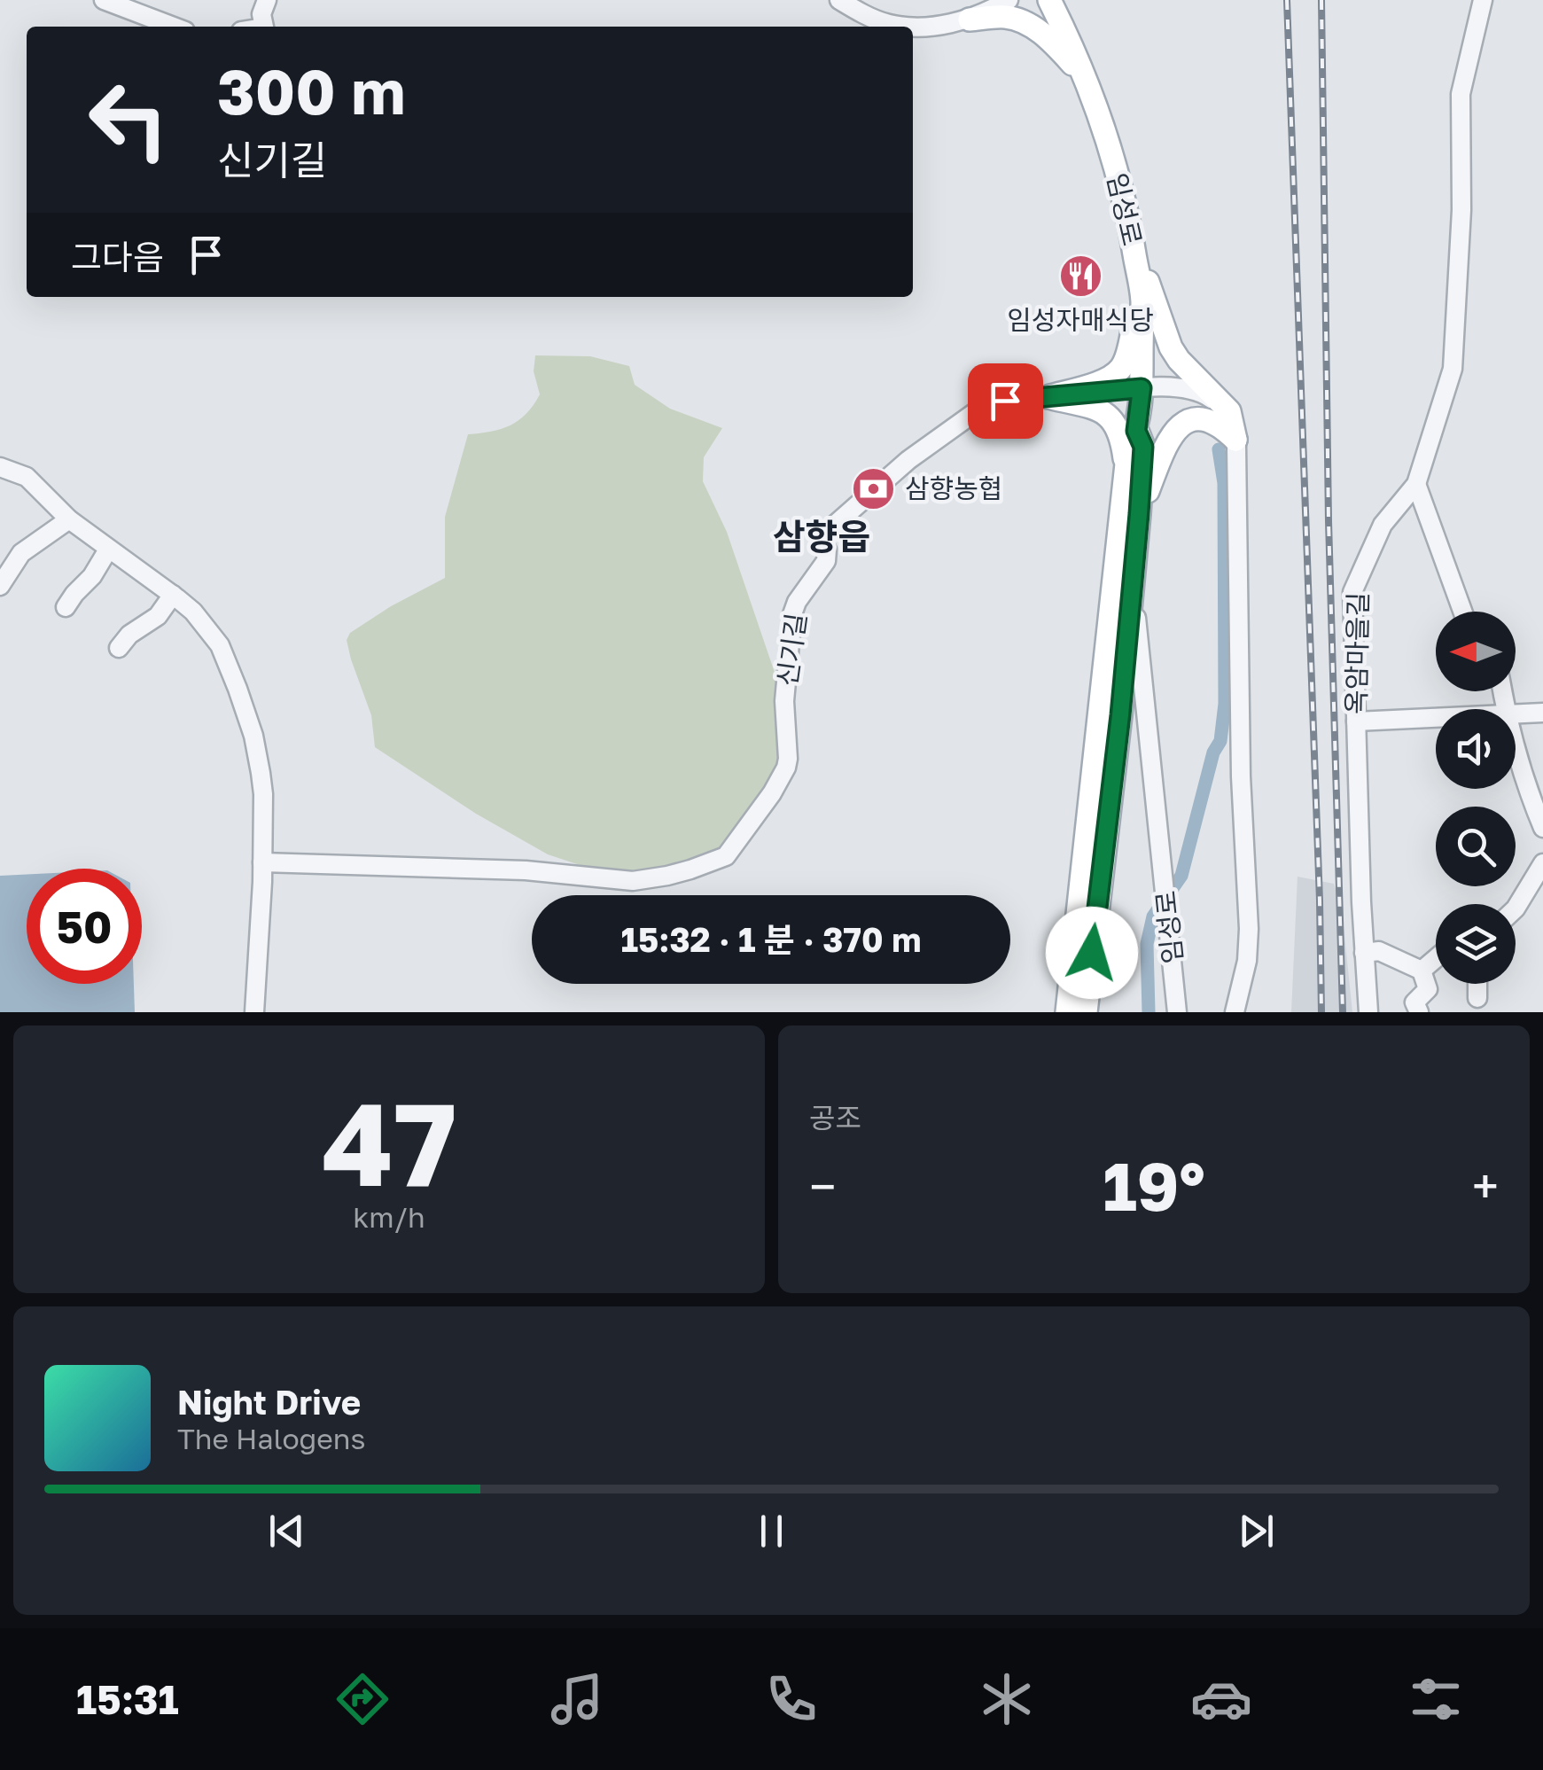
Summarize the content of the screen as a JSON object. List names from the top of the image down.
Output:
{
  "streets": {
    "main road": ["임성로"],
    "street": ["신기길", "옥암마을길"]
  },
  "crossings": [
    ["임성로", "신기길"]
  ],
  "districts": ["삼향읍"],
  "places": {
    "restaurant": ["임성자매식당"],
    "bank": ["삼향농협"]
  },
  "north": "left",
  "page": {
    "turn": ["300 m", "신기길"],
    "then": "그다음",
    "limit": "50",
    "trip": "15:32 · 1 분 · 370 m",
    "tile": [
      ["47", "km/h"],
      "공조"
    ],
    "heat": ["−", "19°", "+"],
    "song": ["Night Drive", "The Halogens"],
    "tabs": "15:31"
  }
}
